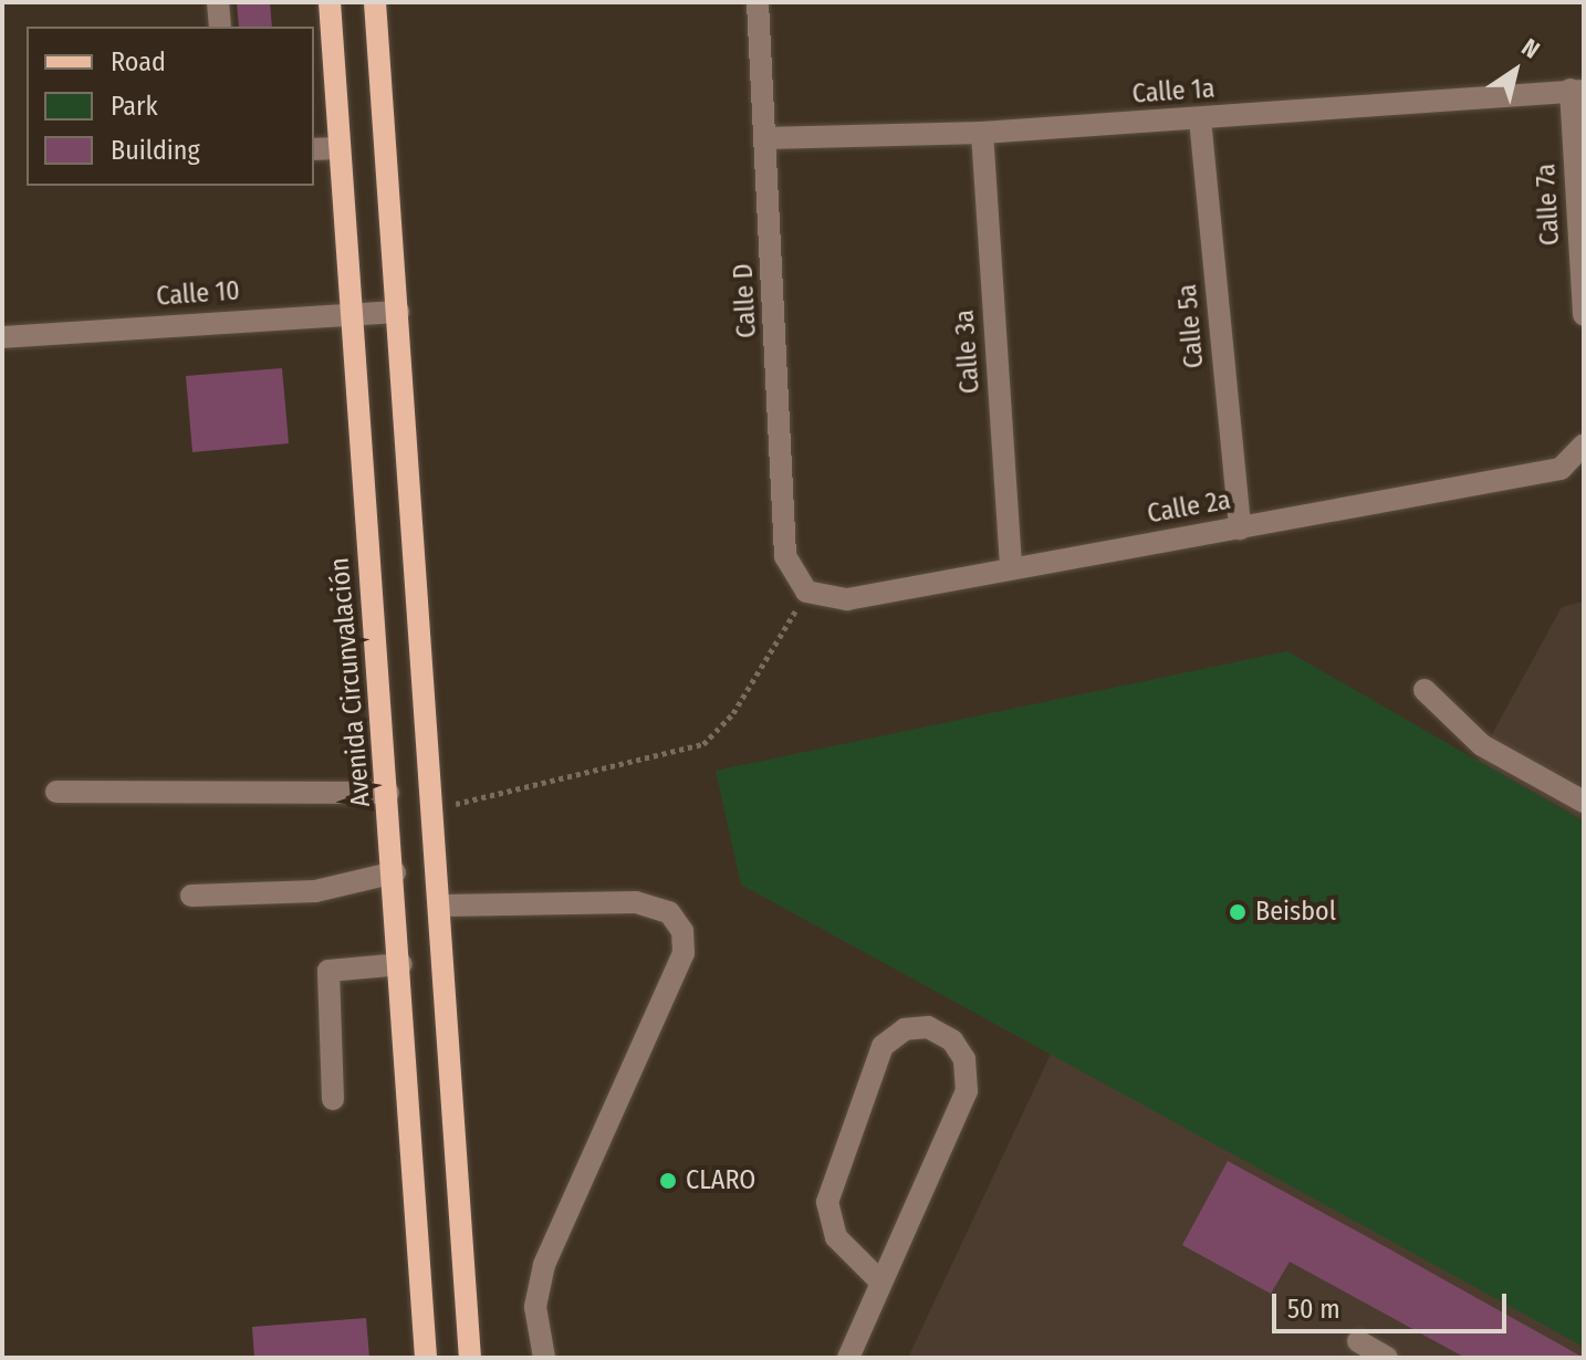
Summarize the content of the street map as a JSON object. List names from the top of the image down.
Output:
{
  "streets": {
    "main road": ["Avenida Circunvalación"],
    "street": [
      "Calle 1a",
      "Calle 7a",
      "Calle 10",
      "Calle D",
      "Calle 5a",
      "Calle 3a",
      "Calle 2a"
    ]
  },
  "crossings": [
    ["Calle 1a", "Calle 7a"],
    ["Calle 1a", "Calle D"],
    ["Calle 1a", "Calle 5a"],
    ["Calle 1a", "Calle 3a"],
    ["Calle 10", "Avenida Circunvalación"],
    ["Calle D", "Calle 2a"],
    ["Calle 5a", "Calle 2a"],
    ["Calle 3a", "Calle 2a"]
  ],
  "places": ["Beisbol", "CLARO"],
  "legend": ["Road", "Park", "Building"],
  "scale_bar": "50 m",
  "north": "top right"
}
